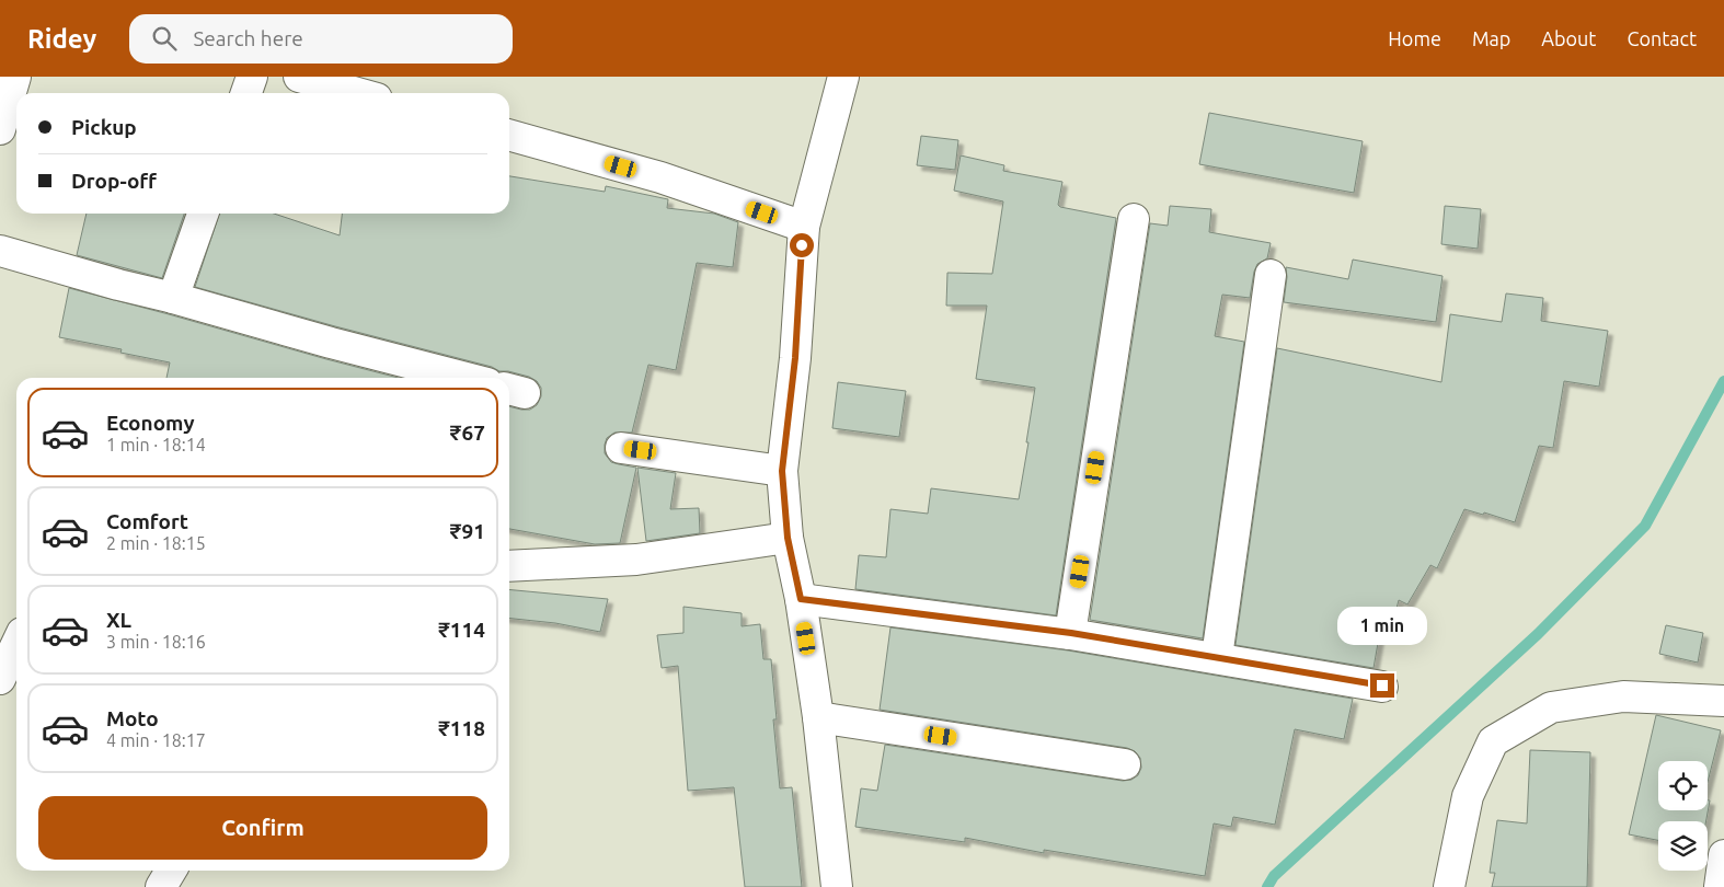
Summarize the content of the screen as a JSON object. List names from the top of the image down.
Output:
{
  "page": {
    "header": "Ridey",
    "search": "Search here",
    "nav": [
      "Home",
      "Map",
      "About",
      "Contact"
    ],
    "banner": ["Pickup", "Drop-off"],
    "list": [
      {
        "name": "Economy",
        "note": "1 min · 18:14",
        "value": "₹67"
      },
      {
        "name": "Comfort",
        "note": "2 min · 18:15",
        "value": "₹91"
      },
      {
        "name": "XL",
        "note": "3 min · 18:16",
        "value": "₹114"
      },
      {
        "name": "Moto",
        "note": "4 min · 18:17",
        "value": "₹118"
      }
    ],
    "bubble": "1 min",
    "buttons": "Confirm"
  }
}
